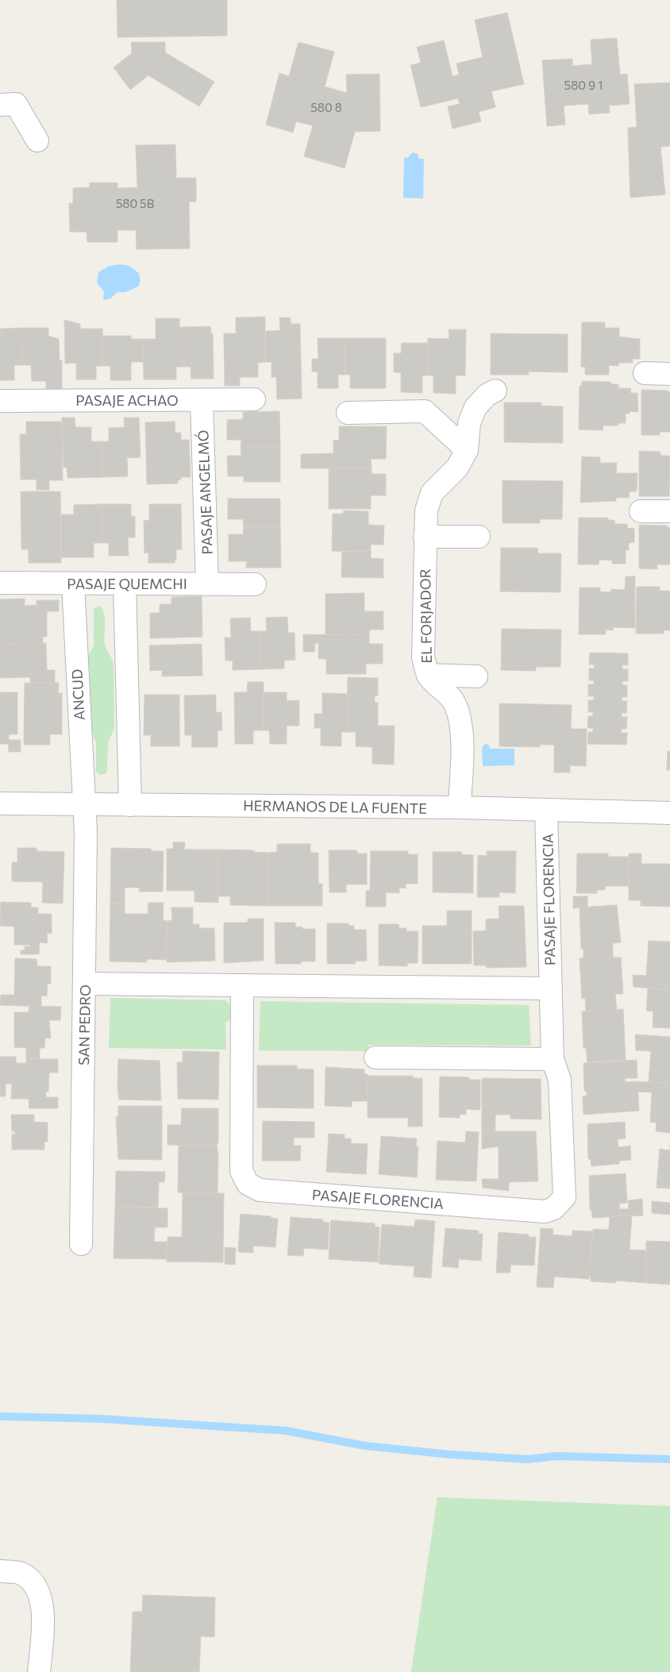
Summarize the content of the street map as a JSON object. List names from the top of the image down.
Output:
{
  "streets": {
    "street": [
      "PASAJE ACHAO",
      "PASAJE ANGELMÓ",
      "PASAJE QUEMCHI",
      "EL FORJADOR",
      "ANCUD",
      "HERMANOS DE LA FUENTE",
      "PASAJE FLORENCIA",
      "SAN PEDRO"
    ]
  },
  "crossings": [
    ["PASAJE ACHAO", "PASAJE ANGELMÓ"],
    ["PASAJE ANGELMÓ", "PASAJE QUEMCHI"],
    ["PASAJE QUEMCHI", "ANCUD"],
    ["EL FORJADOR", "HERMANOS DE LA FUENTE"],
    ["ANCUD", "HERMANOS DE LA FUENTE"],
    ["ANCUD", "SAN PEDRO"],
    ["HERMANOS DE LA FUENTE", "PASAJE FLORENCIA"],
    ["HERMANOS DE LA FUENTE", "SAN PEDRO"]
  ],
  "house_numbers": ["580 9 1", "580 8", "580 5B"]
}
